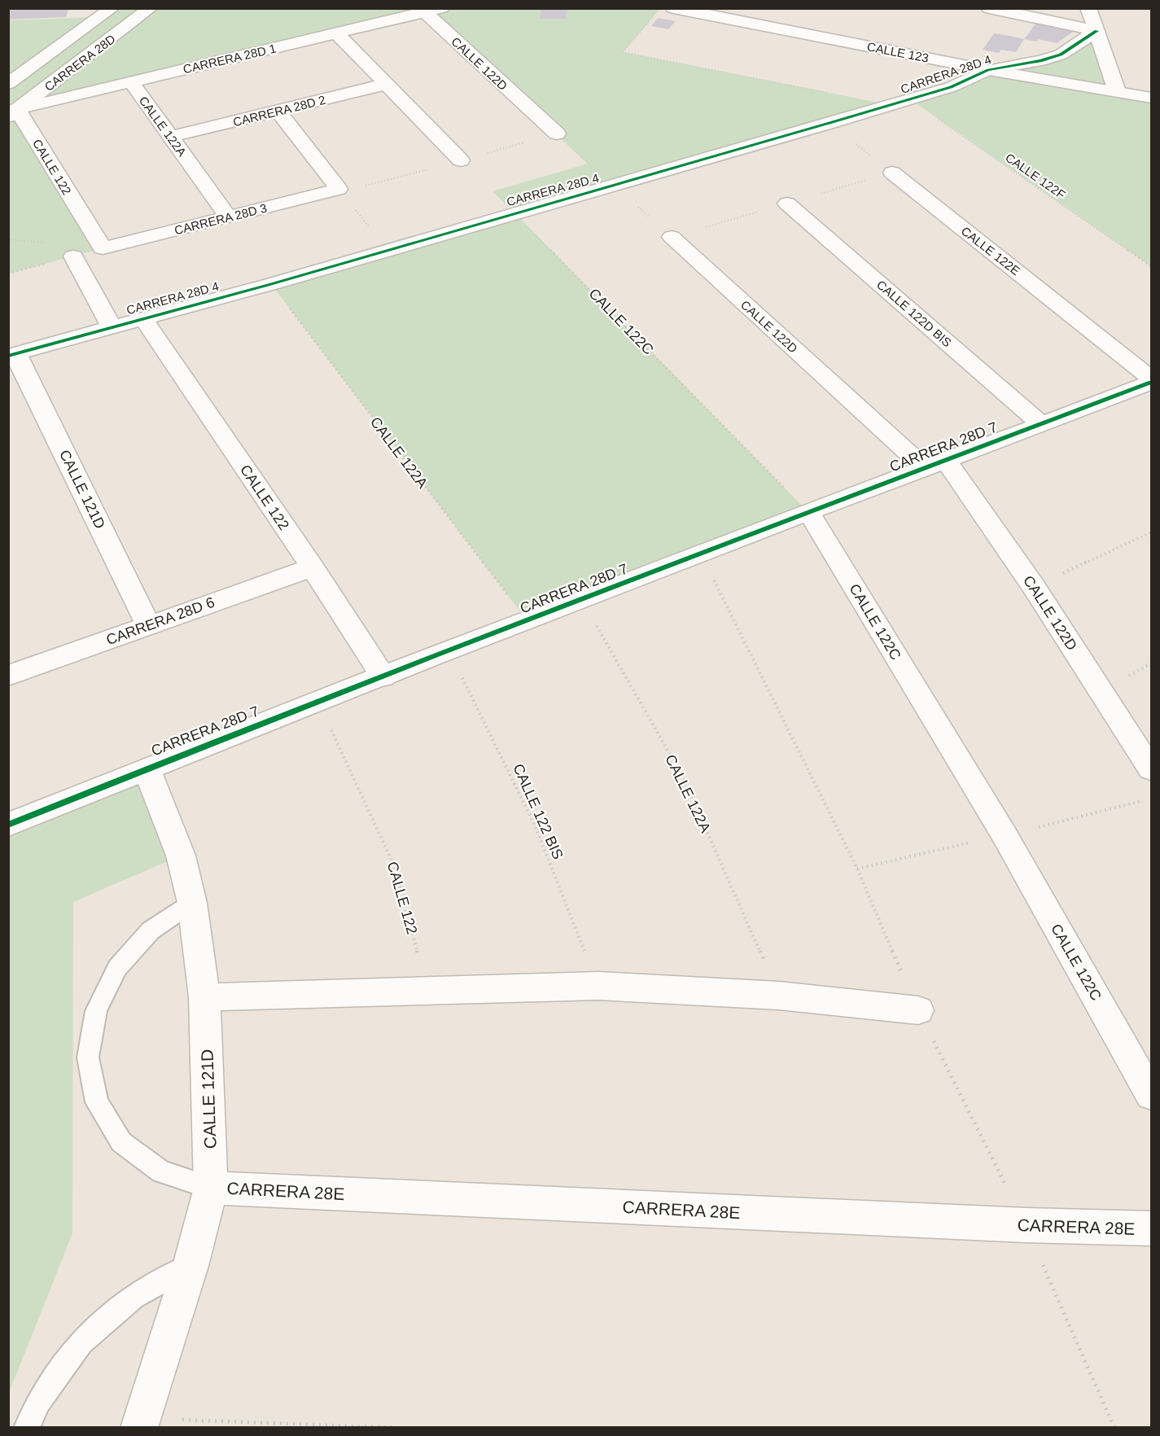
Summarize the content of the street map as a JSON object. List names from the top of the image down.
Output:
{
  "streets": {
    "street": [
      "CALLE 123",
      "CARRERA 28D 1",
      "CARRERA 28D",
      "CALLE 122D",
      "CARRERA 28D 4",
      "CARRERA 28D 2",
      "CALLE 122A",
      "CALLE 122",
      "CARRERA 28D 3",
      "CALLE 122E",
      "CALLE 122D BIS",
      "CALLE 122C",
      "CARRERA 28D 7",
      "CALLE 121D",
      "CARRERA 28D 6",
      "CARRERA 28E"
    ],
    "path": ["CALLE 122F", "CALLE 122 BIS"]
  },
  "crossings": [
    ["CALLE 123", "CARRERA 28D 4"],
    ["CARRERA 28D 1", "CARRERA 28D"],
    ["CARRERA 28D 1", "CALLE 122D"],
    ["CARRERA 28D 1", "CALLE 122A"],
    ["CARRERA 28D 1", "CALLE 122"],
    ["CARRERA 28D", "CALLE 122"],
    ["CALLE 122D", "CARRERA 28D 7"],
    ["CARRERA 28D 4", "CALLE 122A"],
    ["CARRERA 28D 4", "CALLE 122"],
    ["CARRERA 28D 4", "CALLE 122F"],
    ["CARRERA 28D 4", "CALLE 122C"],
    ["CARRERA 28D 4", "CALLE 121D"],
    ["CARRERA 28D 2", "CALLE 122A"],
    ["CARRERA 28D 2", "CARRERA 28D 3"],
    ["CALLE 122A", "CARRERA 28D 3"],
    ["CALLE 122A", "CARRERA 28D 7"],
    ["CALLE 122", "CARRERA 28D 3"],
    ["CALLE 122", "CARRERA 28D 7"],
    ["CALLE 122", "CARRERA 28D 6"],
    ["CALLE 122D BIS", "CARRERA 28D 7"],
    ["CALLE 122C", "CARRERA 28D 7"],
    ["CARRERA 28D 7", "CALLE 121D"],
    ["CARRERA 28D 7", "CALLE 122 BIS"],
    ["CALLE 121D", "CARRERA 28D 6"],
    ["CALLE 121D", "CARRERA 28E"]
  ]
}
